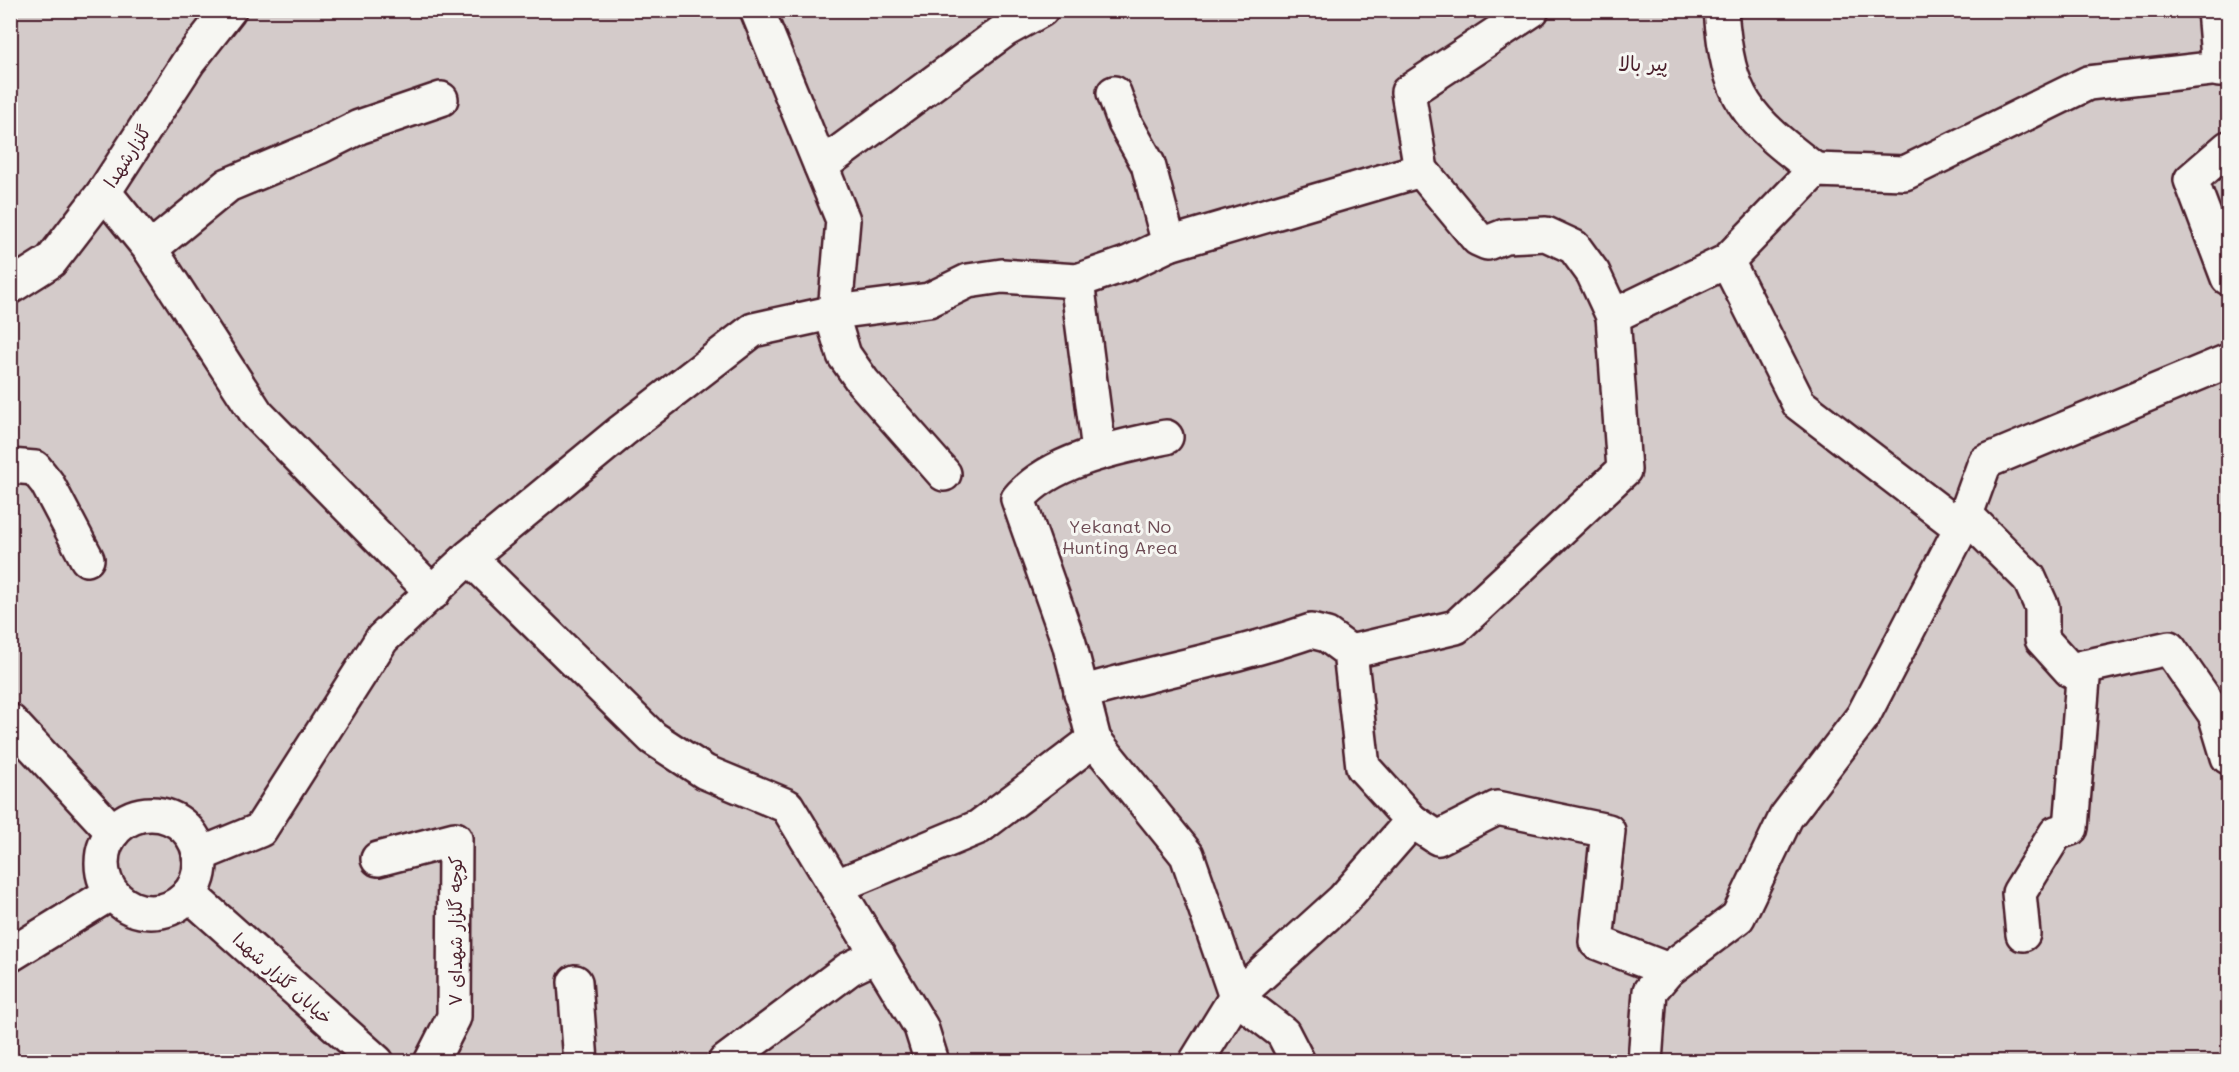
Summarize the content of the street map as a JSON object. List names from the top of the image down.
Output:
{
  "streets": {
    "street": ["گلزارشهدا", "کوچه گلزار شهدای ۷", "خیابان گلزار شهدا"]
  },
  "districts": ["پیر بالا"],
  "parks": ["Yekanat No Hunting Area"]
}
